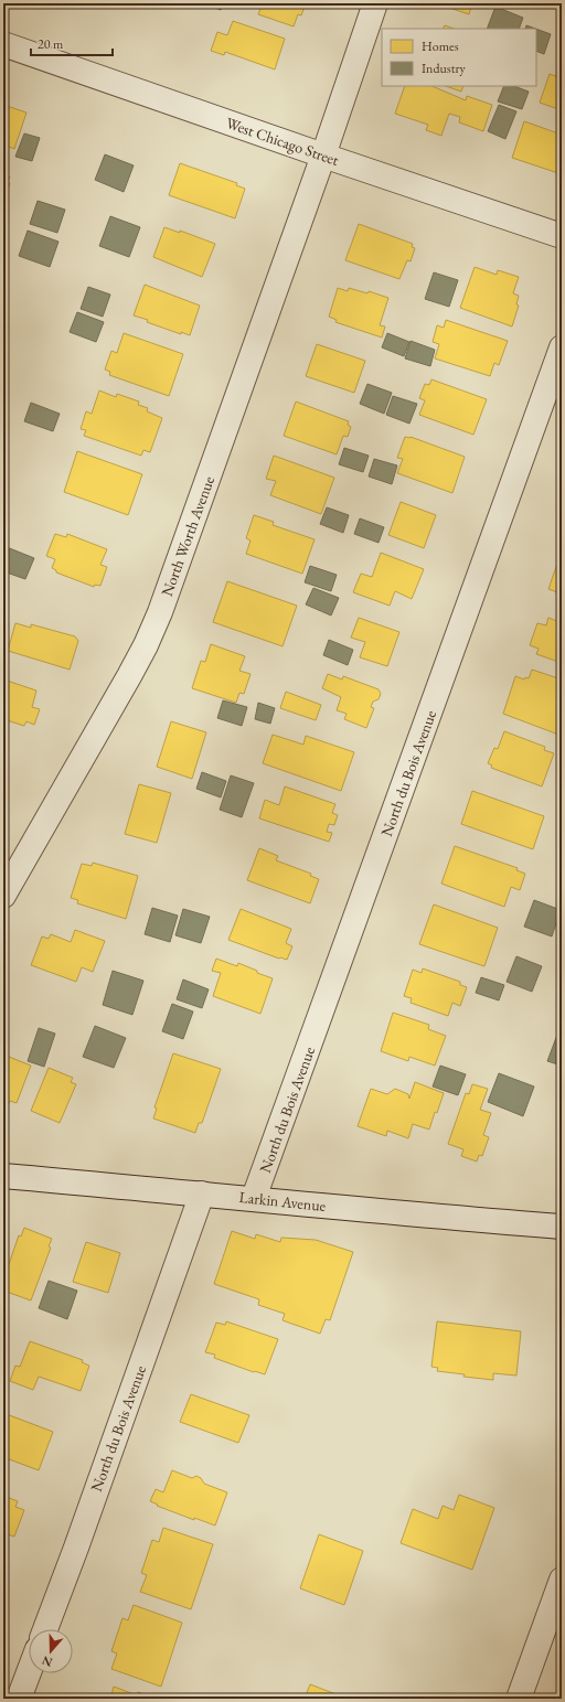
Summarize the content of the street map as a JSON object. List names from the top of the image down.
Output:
{
  "streets": {
    "street": [
      "West Chicago Street",
      "North Worth Avenue",
      "North du Bois Avenue",
      "Larkin Avenue"
    ]
  },
  "crossings": [
    ["West Chicago Street", "North Worth Avenue"],
    ["North du Bois Avenue", "Larkin Avenue"]
  ],
  "legend": ["Homes", "Industry"],
  "scale_bar": "20 m",
  "north": "bottom"
}
